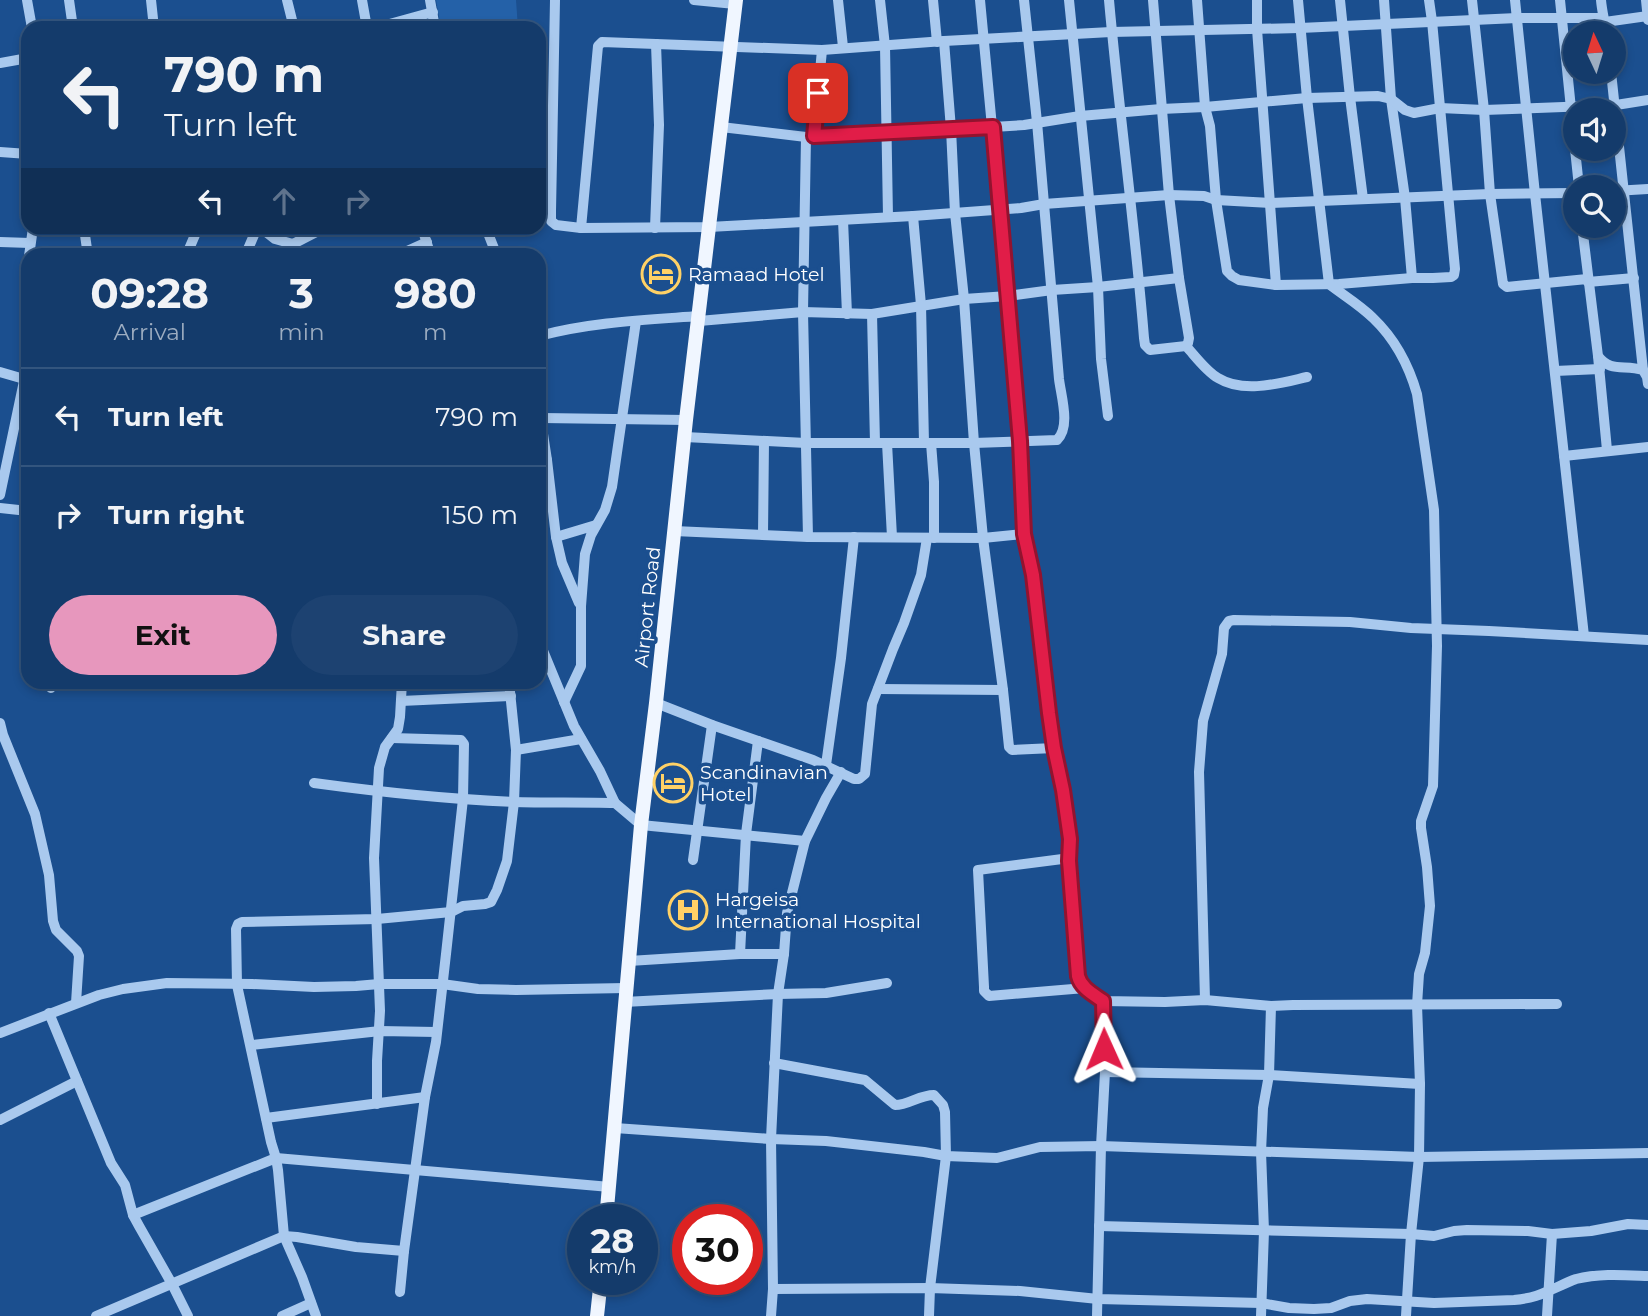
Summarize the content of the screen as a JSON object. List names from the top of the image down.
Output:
{
  "streets": {
    "main road": ["Airport Road"]
  },
  "places": {
    "hotel": ["Ramaad Hotel", "Scandinavian Hotel"],
    "hospital": ["Hargeisa International Hospital"]
  },
  "north": "top",
  "page": {
    "turn": ["790 m", "Turn left"],
    "eta": [
      "09:28",
      "Arrival",
      "3",
      "min",
      "980",
      "m"
    ],
    "list": [
      {
        "name": "Turn left",
        "value": "790 m"
      },
      {
        "name": "Turn right",
        "value": "150 m"
      }
    ],
    "buttons": ["Exit", "Share"],
    "speed": "28 km/h",
    "limit": "30"
  }
}
